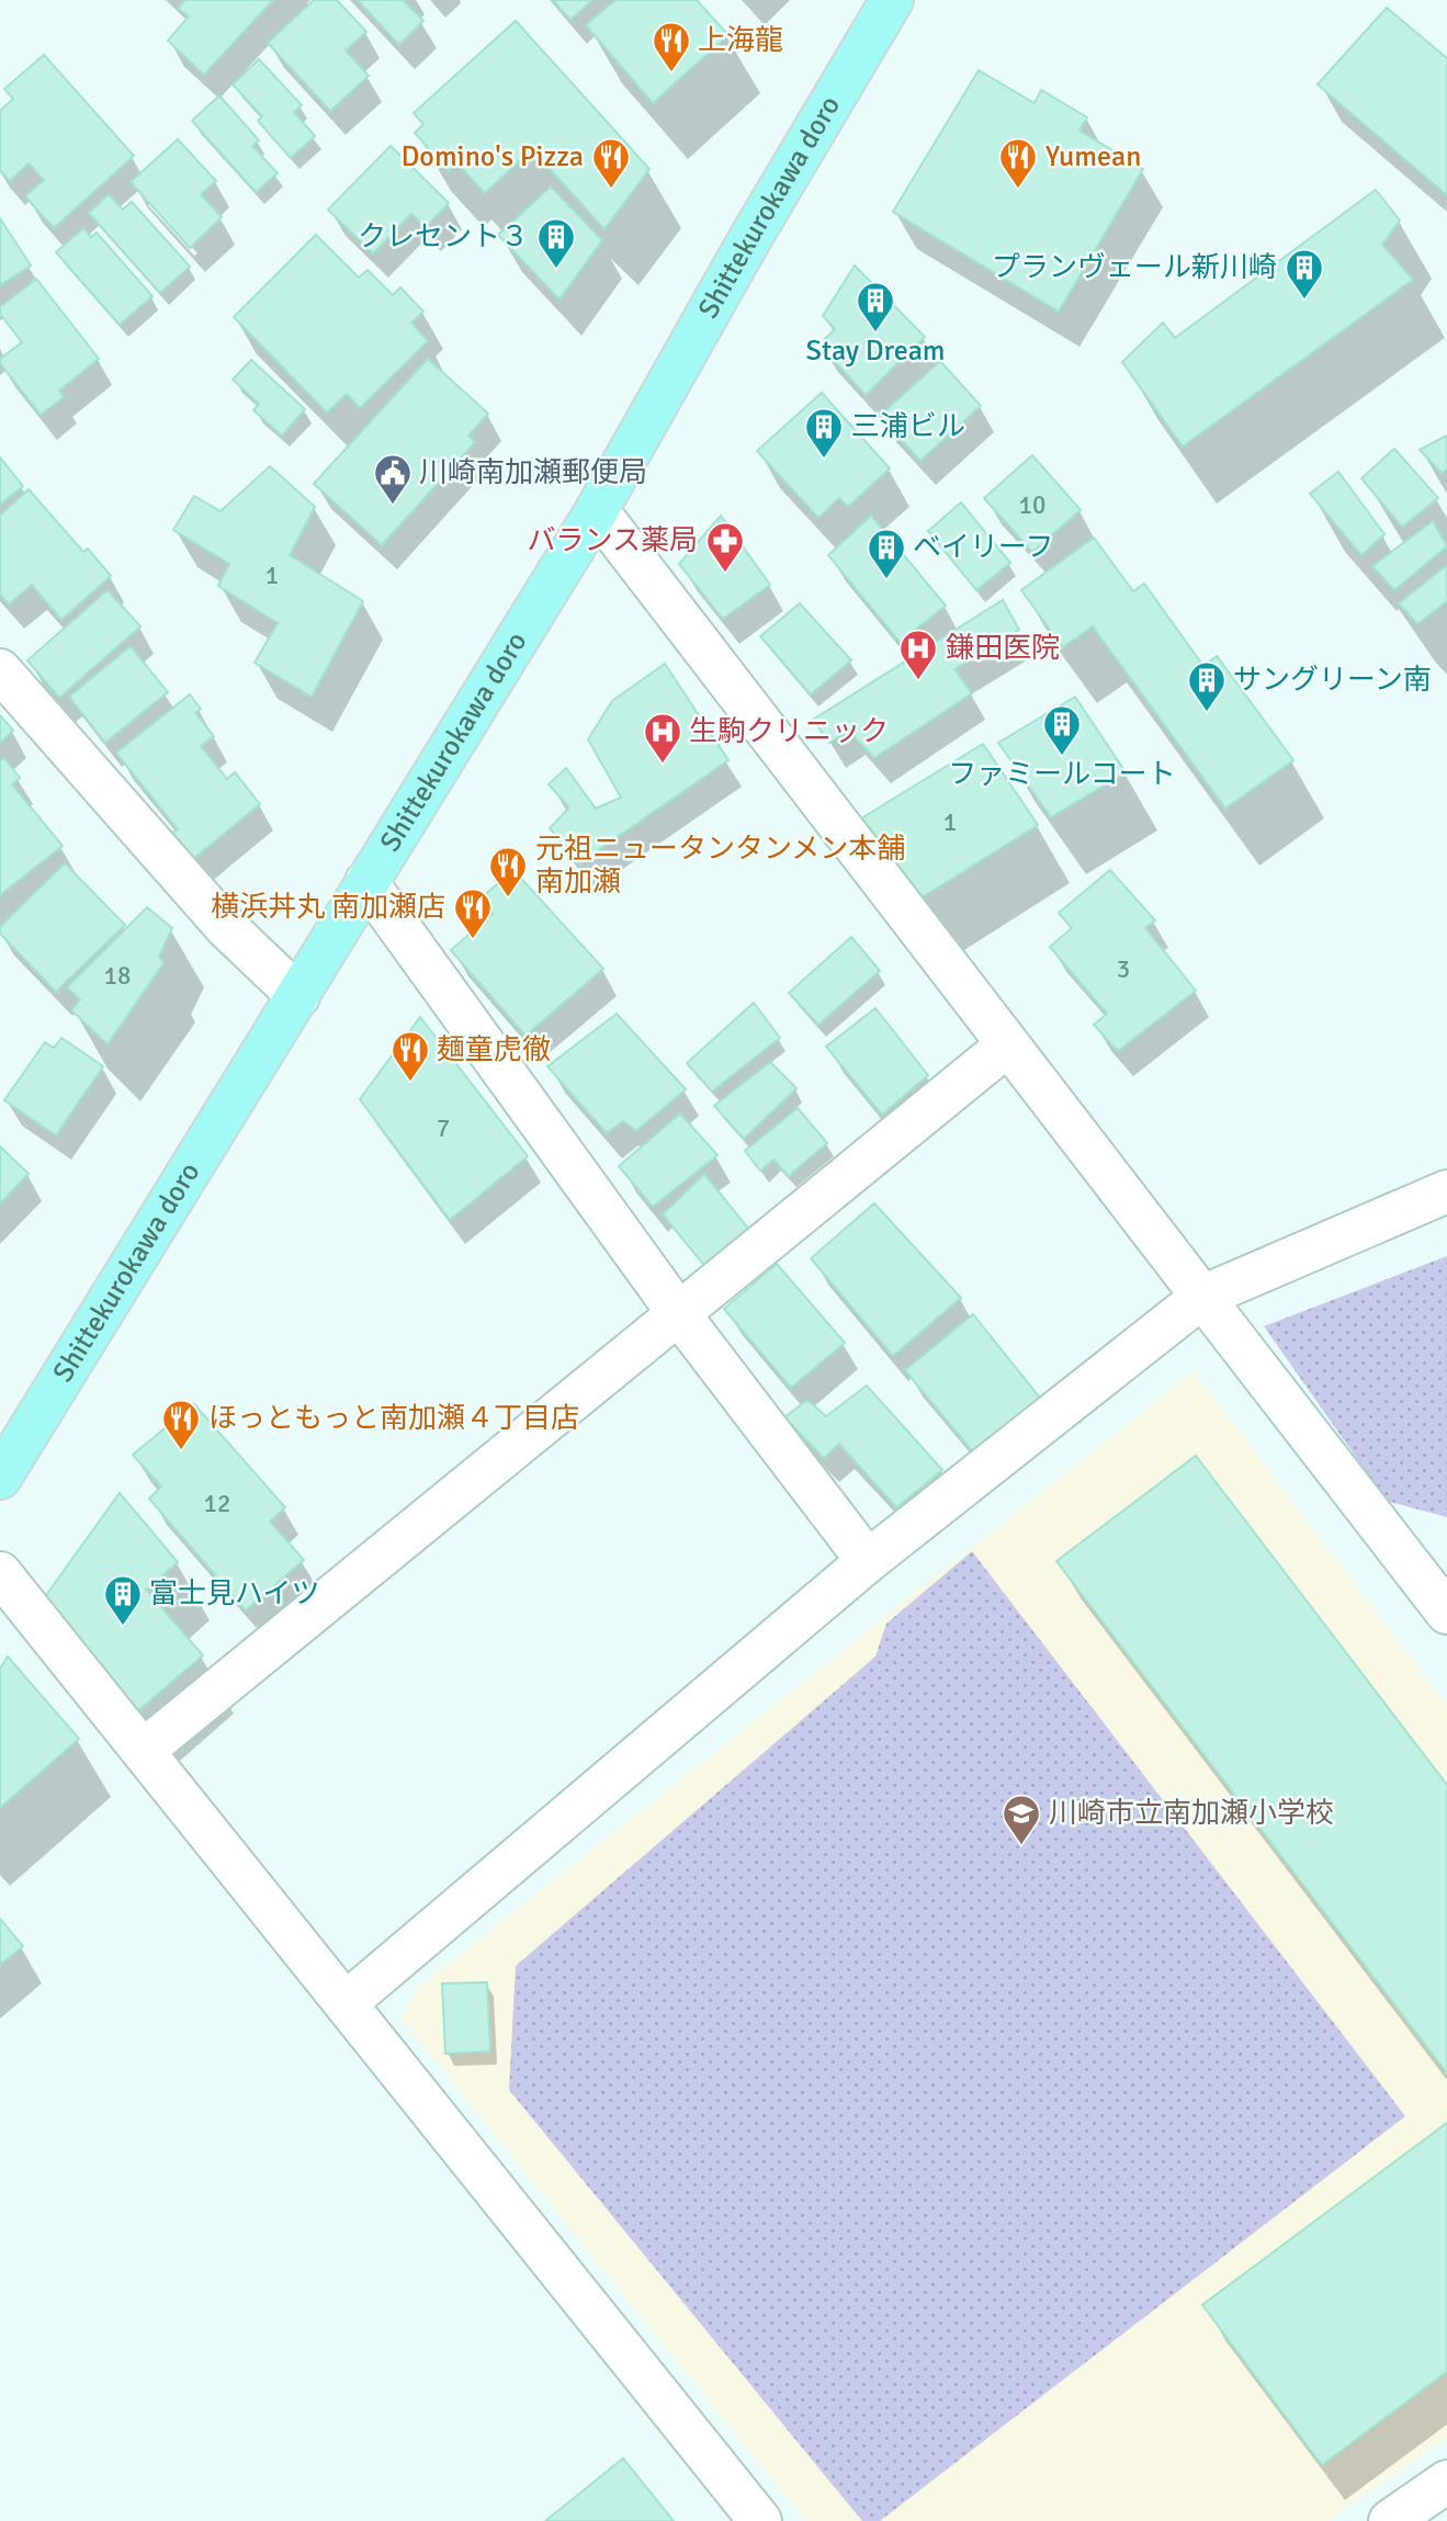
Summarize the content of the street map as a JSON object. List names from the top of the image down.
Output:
{
  "streets": {
    "main road": ["Shittekurokawa doro"]
  },
  "places": {
    "restaurant": [
      "上海龍",
      "Domino's Pizza",
      "Yumean",
      "元祖ニュータンタンメン本舗 南加瀬",
      "横浜丼丸 南加瀬店",
      "麺童虎徹",
      "ほっともっと南加瀬４丁目店"
    ],
    "building": [
      "クレセント３",
      "プランヴェール新川崎",
      "Stay Dream",
      "三浦ビル",
      "ベイリーフ",
      "サングリーン南",
      "ファミールコート",
      "富士見ハイツ"
    ],
    "public building": ["川崎南加瀬郵便局"],
    "pharmacy": ["バランス薬局"],
    "hospital": ["鎌田医院", "生駒クリニック"],
    "school or university": ["川崎市立南加瀬小学校"]
  },
  "house_numbers": [
    "10",
    "1",
    "1",
    "3",
    "18",
    "7",
    "12"
  ]
}
